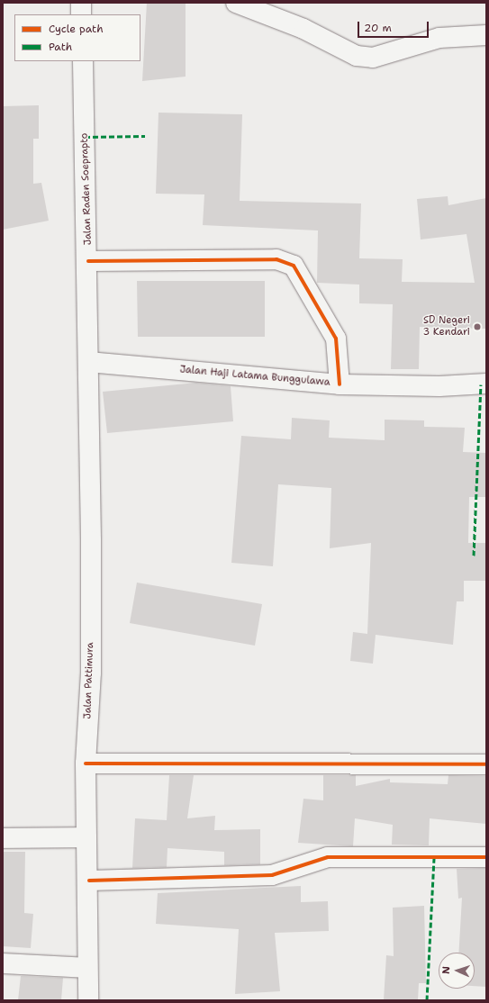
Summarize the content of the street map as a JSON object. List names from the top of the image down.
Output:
{
  "streets": {
    "main road": ["Jalan Raden Soeprapto", "Jalan Haji Latama Bunggulawa", "Jalan Pattimura"]
  },
  "crossings": [
    ["Jalan Raden Soeprapto", "Jalan Haji Latama Bunggulawa"],
    ["Jalan Raden Soeprapto", "Jalan Pattimura"],
    ["Jalan Haji Latama Bunggulawa", "Jalan Pattimura"]
  ],
  "places": ["SD Negeri 3 Kendari"],
  "legend": ["Cycle path", "Path"],
  "scale_bar": "20 m",
  "north": "left"
}
